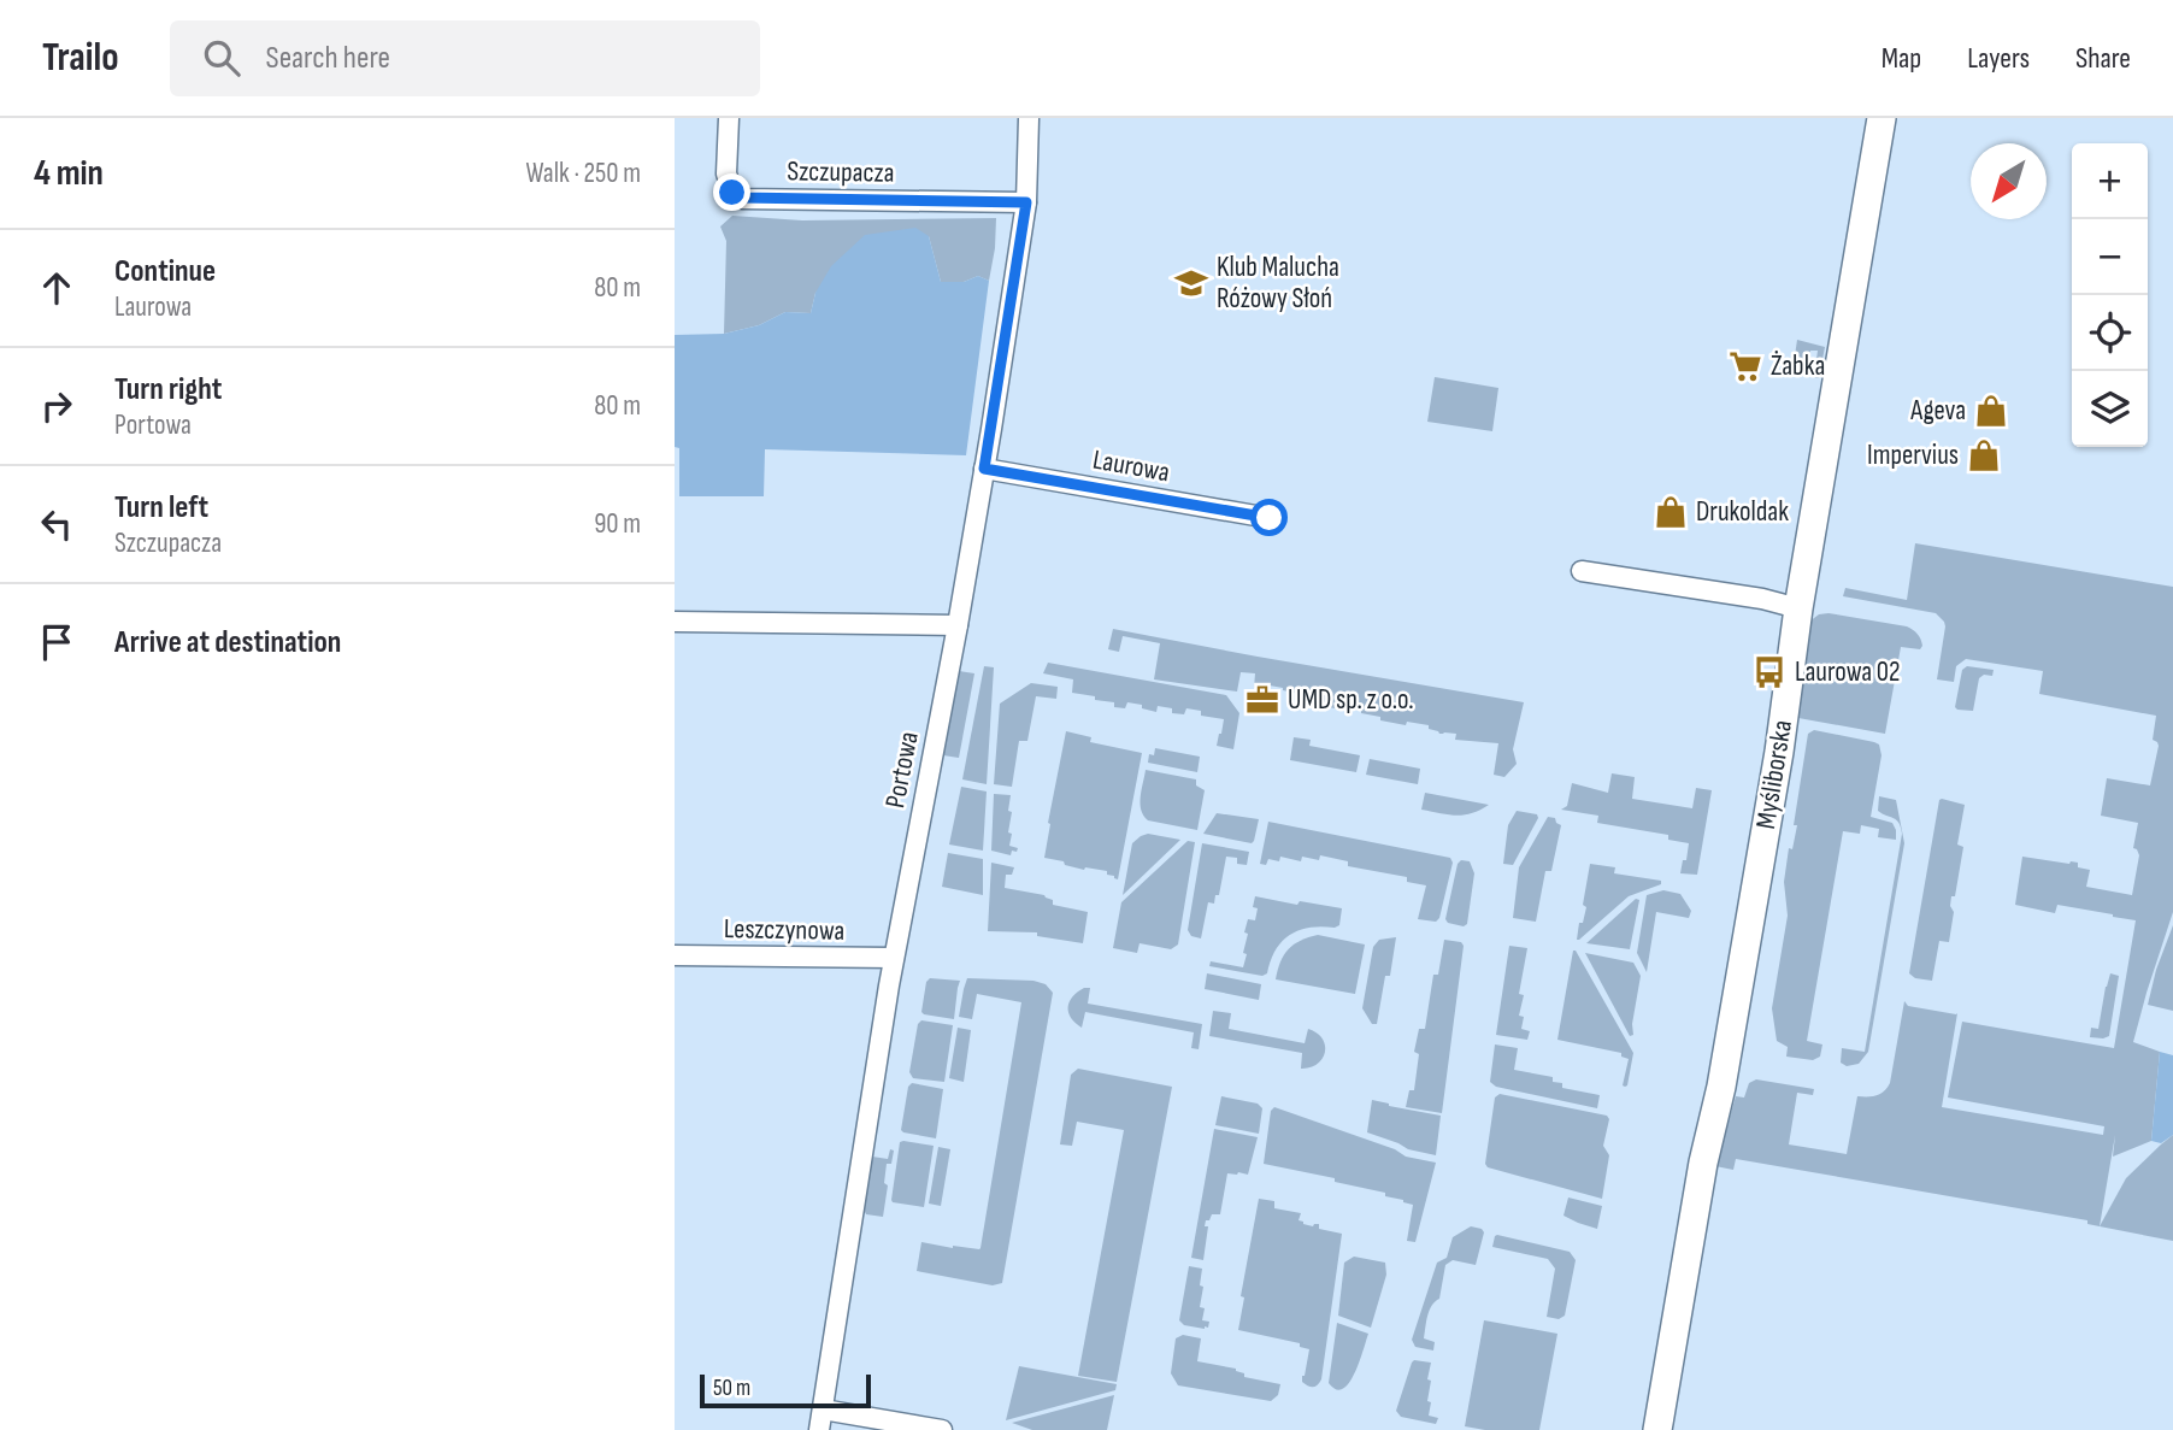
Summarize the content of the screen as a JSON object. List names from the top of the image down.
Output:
{
  "streets": {
    "street": [
      "Szczupacza",
      "Laurowa",
      "Portowa",
      "Myśliborska",
      "Leszczynowa"
    ]
  },
  "crossings": [
    ["Szczupacza", "Portowa"],
    ["Laurowa", "Portowa"],
    ["Portowa", "Leszczynowa"]
  ],
  "places": {
    "school or university": ["Klub Malucha Różowy Słoń"],
    "supermarket": ["Żabka"],
    "shop": ["Ageva", "Impervius", "Drukoldak"],
    "bus stop": ["Laurowa 02"],
    "office": ["UMD sp. z o.o."]
  },
  "scale_bar": "50 m",
  "north": "bottom left",
  "page": {
    "header": "Trailo",
    "search": "Search here",
    "nav": ["Map", "Layers", "Share"],
    "heading": ["4 min", "Walk · 250 m"],
    "map_buttons": ["+", "−"],
    "list": [
      ["Continue", "Laurowa", "80 m"],
      ["Turn right", "Portowa", "80 m"],
      ["Turn left", "Szczupacza", "90 m"],
      "Arrive at destination"
    ],
    "scale": "50 m"
  }
}
